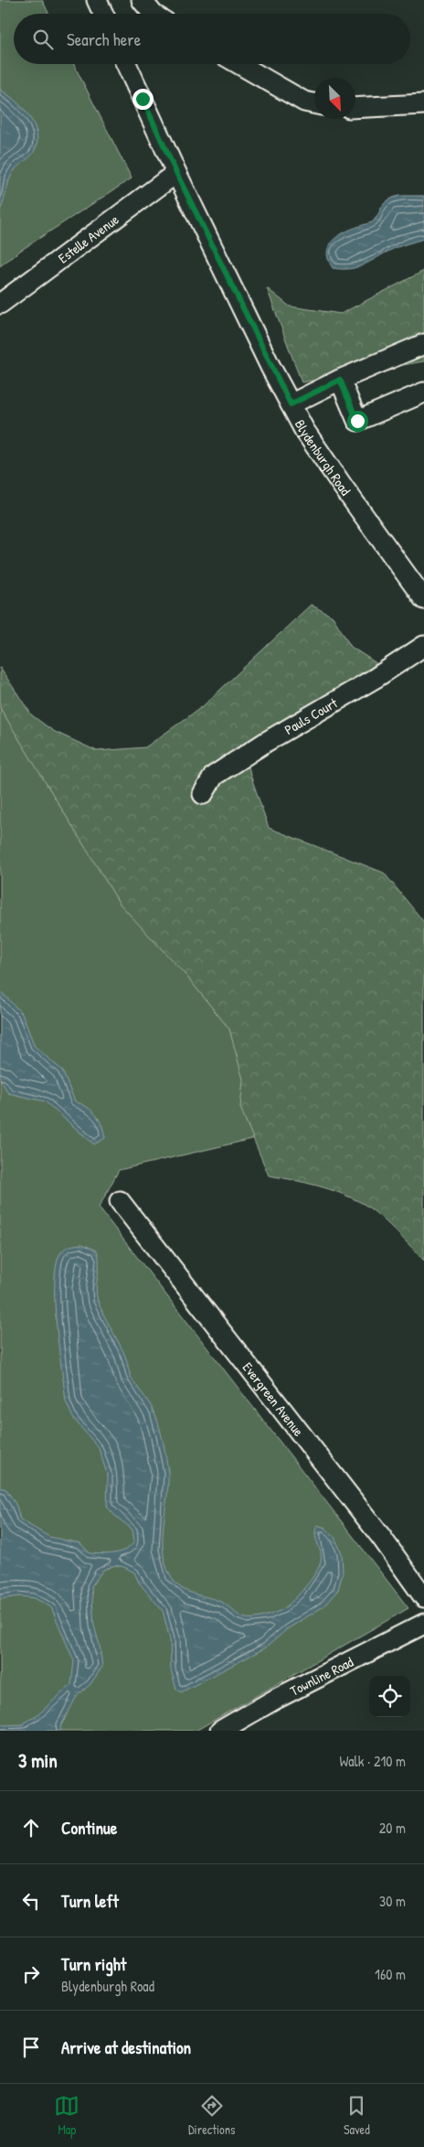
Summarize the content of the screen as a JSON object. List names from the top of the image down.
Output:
{
  "streets": {
    "street": [
      "Estelle Avenue",
      "Blydenburgh Road",
      "Pauls Court",
      "Evergreen Avenue",
      "Townline Road"
    ]
  },
  "crossings": [
    ["Estelle Avenue", "Blydenburgh Road"]
  ],
  "north": "bottom right",
  "page": {
    "search": "Search here",
    "heading": ["3 min", "Walk · 210 m"],
    "list": [
      ["Continue", "20 m"],
      ["Turn left", "30 m"],
      ["Turn right", "Blydenburgh Road", "160 m"],
      "Arrive at destination"
    ],
    "nav": ["Map", "Directions", "Saved"]
  }
}
